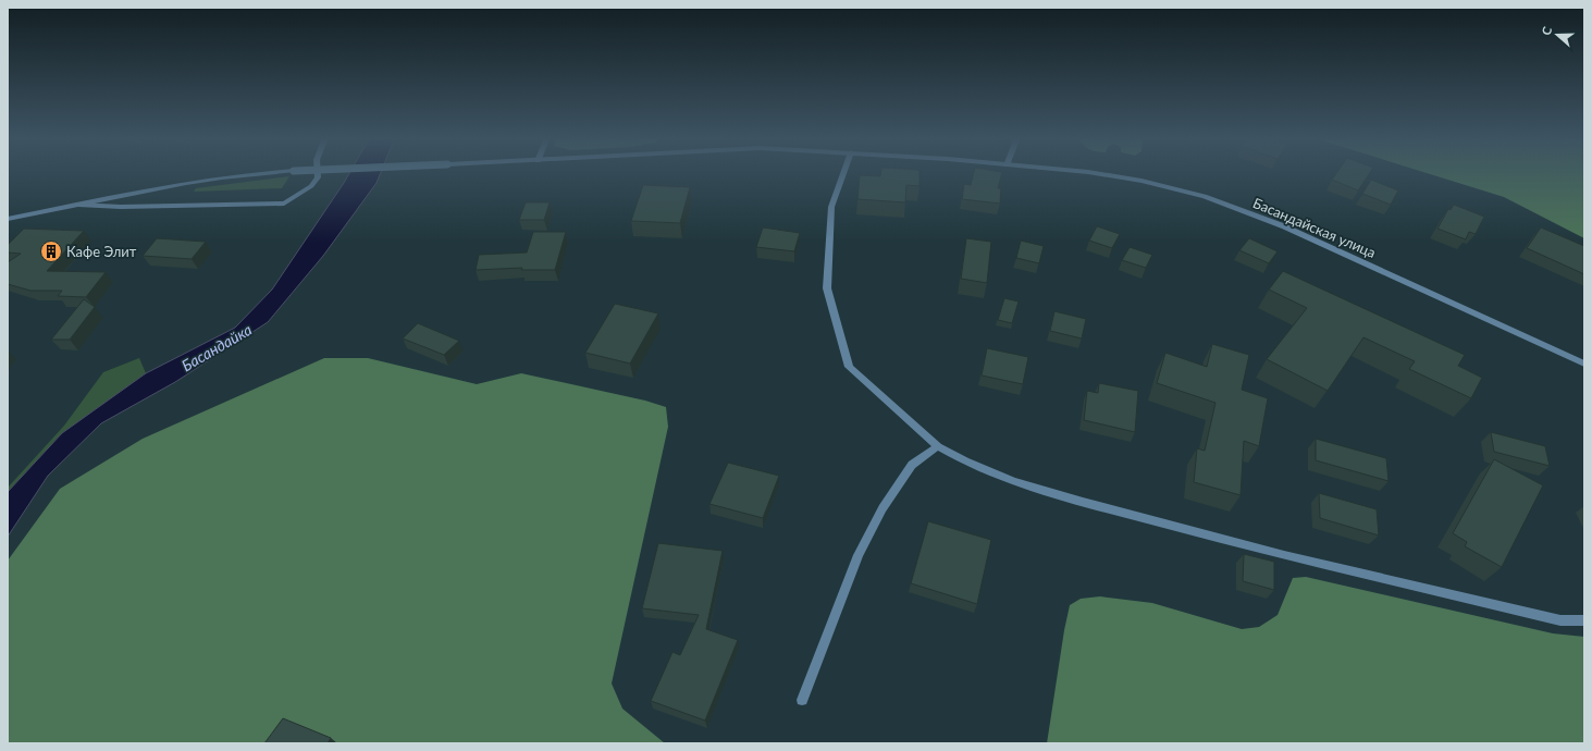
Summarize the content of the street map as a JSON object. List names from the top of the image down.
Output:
{
  "streets": {
    "street": ["Басандайская улица"]
  },
  "water": ["Басандайка"],
  "places": {
    "building": ["Кафе Элит"]
  },
  "north": "left"
}
